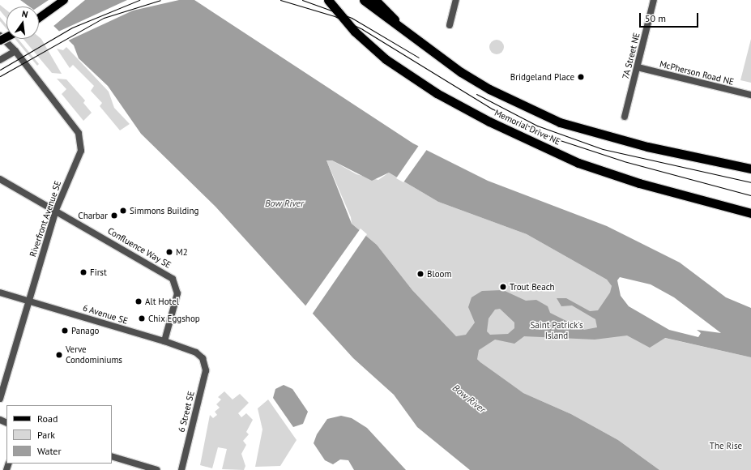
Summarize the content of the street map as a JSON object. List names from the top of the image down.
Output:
{
  "streets": {
    "highway": ["Memorial Drive NE"],
    "street": [
      "7A Street NE",
      "McPherson Road NE",
      "Riverfront Avenue SE",
      "Confluence Way SE",
      "6 Avenue SE",
      "6 Street SE"
    ]
  },
  "crossings": [
    ["7A Street NE", "McPherson Road NE"],
    ["Riverfront Avenue SE", "Confluence Way SE"],
    ["Riverfront Avenue SE", "6 Avenue SE"],
    ["Confluence Way SE", "6 Avenue SE"],
    ["6 Avenue SE", "6 Street SE"]
  ],
  "water": ["Bow River"],
  "parks": ["Saint Patrick's Island", "The Rise"],
  "places": [
    "Bridgeland Place",
    "Simmons Building",
    "Charbar",
    "M2",
    "First",
    "Bloom",
    "Trout Beach",
    "Alt Hotel",
    "Chix Eggshop",
    "Panago",
    "Verve Condominiums"
  ],
  "legend": ["Road", "Park", "Water"],
  "scale_bar": "50 m",
  "north": "top"
}
